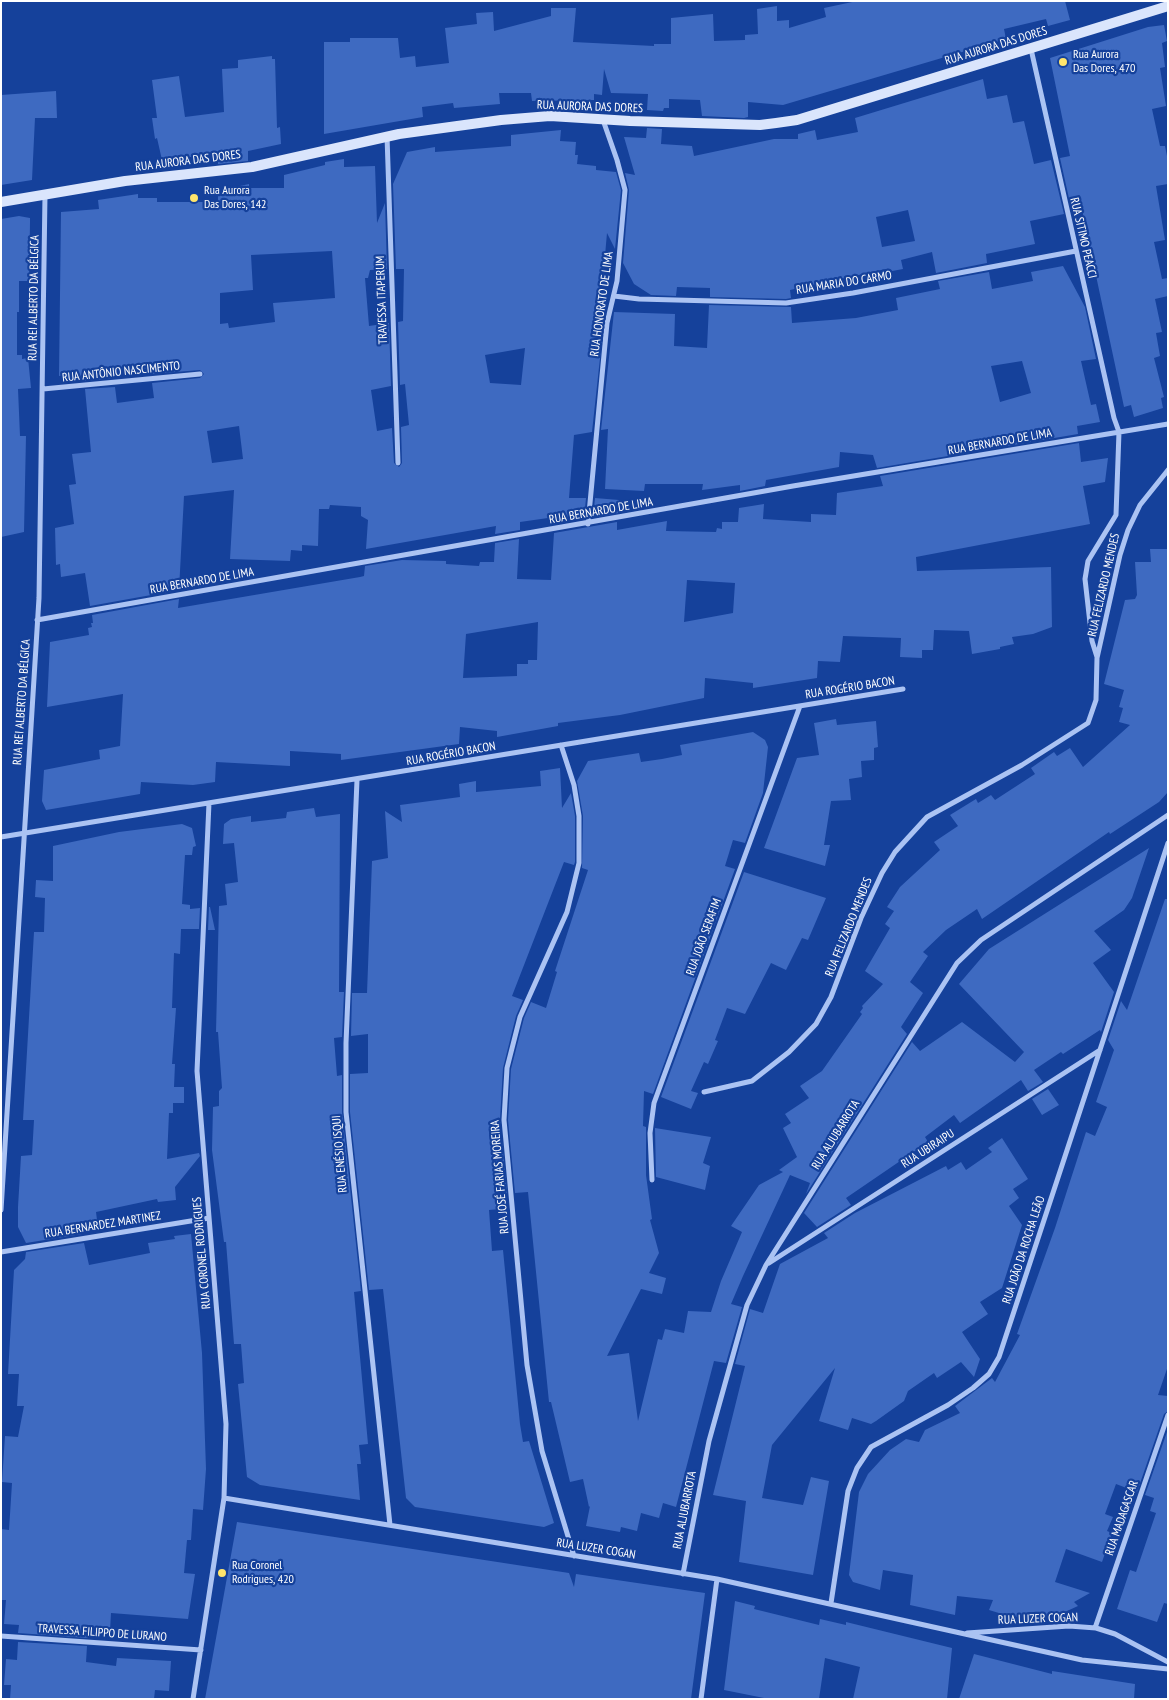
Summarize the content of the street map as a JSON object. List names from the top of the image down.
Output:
{
  "streets": {
    "main road": ["RUA AURORA DAS DORES"],
    "street": [
      "RUA SITIMO PEACCI",
      "RUA MARIA DO CARMO",
      "RUA REI ALBERTO DA BÉLGICA",
      "TRAVESSA ITAPERUM",
      "RUA HONORATO DE LIMA",
      "RUA ANTÔNIO NASCIMENTO",
      "RUA BERNARDO DE LIMA",
      "RUA FELIZARDO MENDES",
      "RUA ROGÉRIO BACON",
      "RUA JOÃO SERAFIM",
      "RUA ALJUBARROTA",
      "RUA UBIRAIPU",
      "RUA ENÉSIO ISQUI",
      "RUA JOSÉ FARIAS MOREIRA",
      "RUA BERNARDEZ MARTINEZ",
      "RUA JOÃO DA ROCHA LEÃO",
      "RUA CORONEL RODRIGUES",
      "RUA MADAGASCAR",
      "RUA LUZER COGAN",
      "TRAVESSA FILIPPO DE LURANO"
    ]
  },
  "crossings": [
    ["RUA AURORA DAS DORES", "RUA SITIMO PEACCI"],
    ["RUA AURORA DAS DORES", "RUA REI ALBERTO DA BÉLGICA"],
    ["RUA AURORA DAS DORES", "TRAVESSA ITAPERUM"],
    ["RUA AURORA DAS DORES", "RUA HONORATO DE LIMA"],
    ["RUA SITIMO PEACCI", "RUA MARIA DO CARMO"],
    ["RUA SITIMO PEACCI", "RUA BERNARDO DE LIMA"],
    ["RUA SITIMO PEACCI", "RUA FELIZARDO MENDES"],
    ["RUA MARIA DO CARMO", "RUA HONORATO DE LIMA"],
    ["RUA REI ALBERTO DA BÉLGICA", "RUA ANTÔNIO NASCIMENTO"],
    ["RUA REI ALBERTO DA BÉLGICA", "RUA BERNARDO DE LIMA"],
    ["RUA REI ALBERTO DA BÉLGICA", "RUA ROGÉRIO BACON"],
    ["RUA HONORATO DE LIMA", "RUA BERNARDO DE LIMA"],
    ["RUA BERNARDO DE LIMA", "RUA FELIZARDO MENDES"],
    ["RUA ROGÉRIO BACON", "RUA JOÃO SERAFIM"],
    ["RUA ROGÉRIO BACON", "RUA ENÉSIO ISQUI"],
    ["RUA ROGÉRIO BACON", "RUA JOSÉ FARIAS MOREIRA"],
    ["RUA ROGÉRIO BACON", "RUA CORONEL RODRIGUES"],
    ["RUA ALJUBARROTA", "RUA UBIRAIPU"],
    ["RUA ALJUBARROTA", "RUA LUZER COGAN"],
    ["RUA UBIRAIPU", "RUA JOÃO DA ROCHA LEÃO"],
    ["RUA ENÉSIO ISQUI", "RUA LUZER COGAN"],
    ["RUA JOSÉ FARIAS MOREIRA", "RUA LUZER COGAN"],
    ["RUA BERNARDEZ MARTINEZ", "RUA CORONEL RODRIGUES"],
    ["RUA JOÃO DA ROCHA LEÃO", "RUA LUZER COGAN"],
    ["RUA CORONEL RODRIGUES", "RUA LUZER COGAN"],
    ["RUA CORONEL RODRIGUES", "TRAVESSA FILIPPO DE LURANO"],
    ["RUA MADAGASCAR", "RUA LUZER COGAN"]
  ],
  "places": ["Rua Aurora Das Dores, 470", "Rua Aurora Das Dores, 142", "Rua Coronel Rodrigues, 420"]
}
